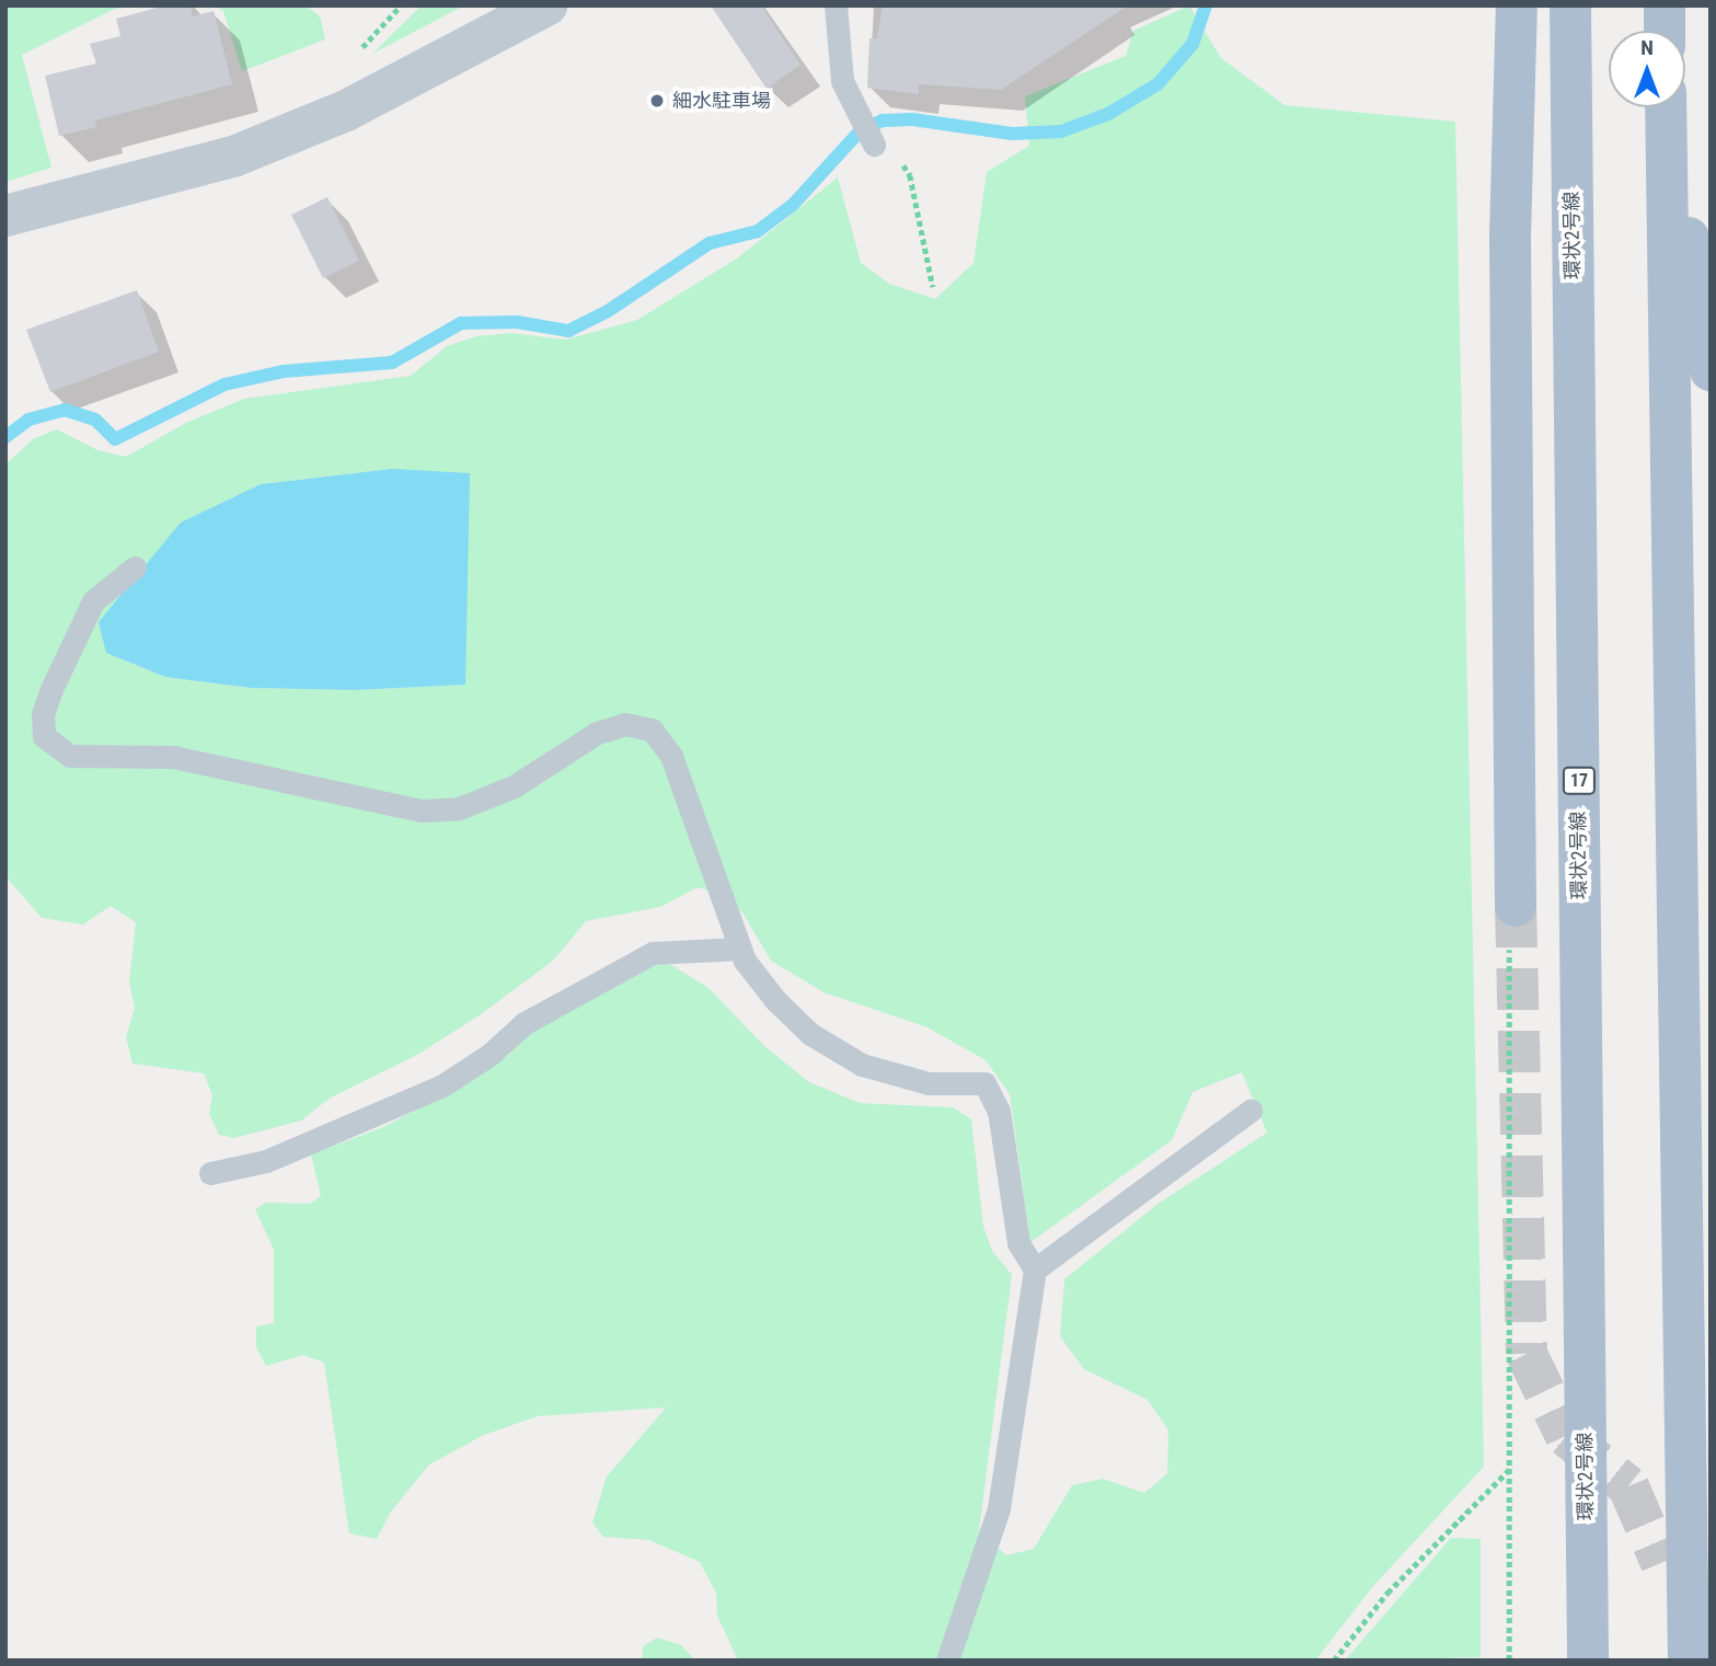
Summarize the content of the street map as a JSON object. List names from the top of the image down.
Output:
{
  "streets": {
    "main road": ["環状2号線", "17"]
  },
  "places": ["細水駐車場"],
  "north": "top"
}
